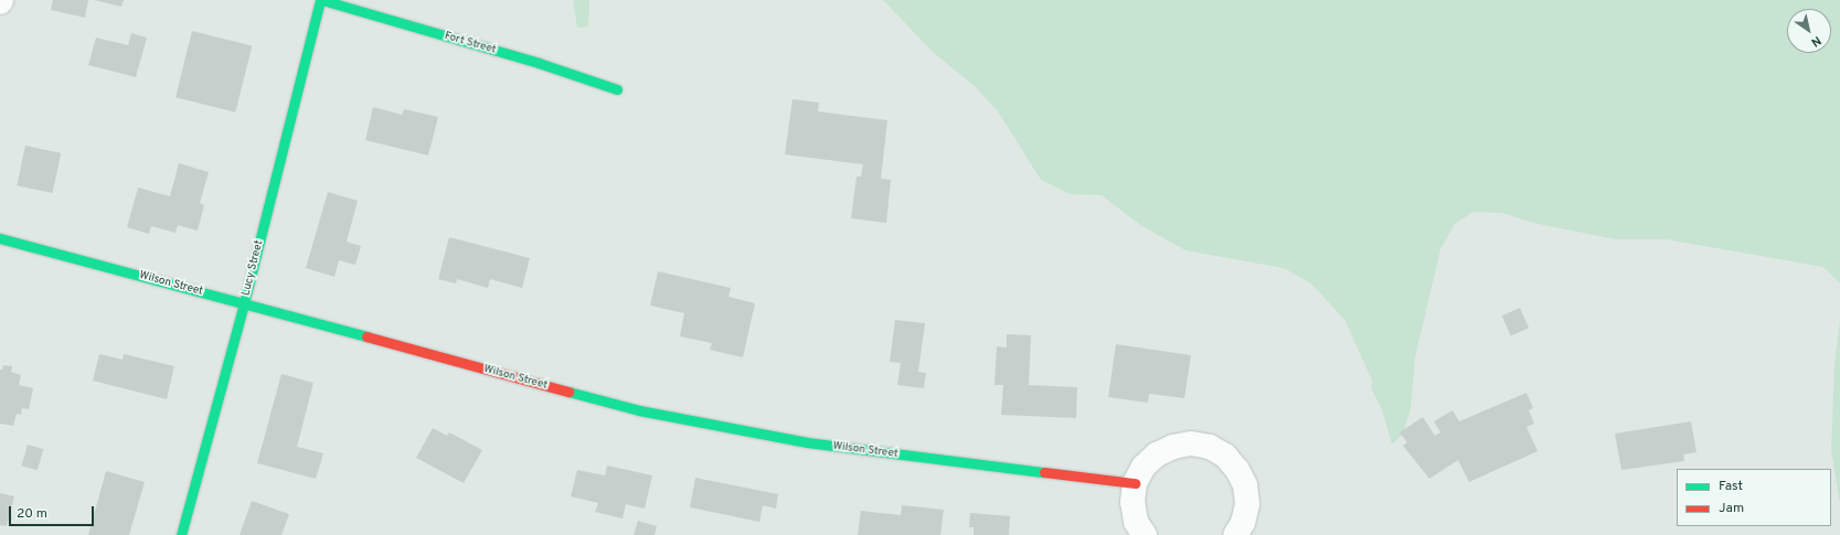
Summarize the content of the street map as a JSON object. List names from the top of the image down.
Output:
{
  "streets": {
    "street": ["Fort Street", "Lucy Street", "Wilson Street"]
  },
  "crossings": [
    ["Fort Street", "Lucy Street"],
    ["Lucy Street", "Wilson Street"]
  ],
  "legend": ["Fast", "Jam"],
  "scale_bar": "20 m",
  "north": "bottom right"
}
